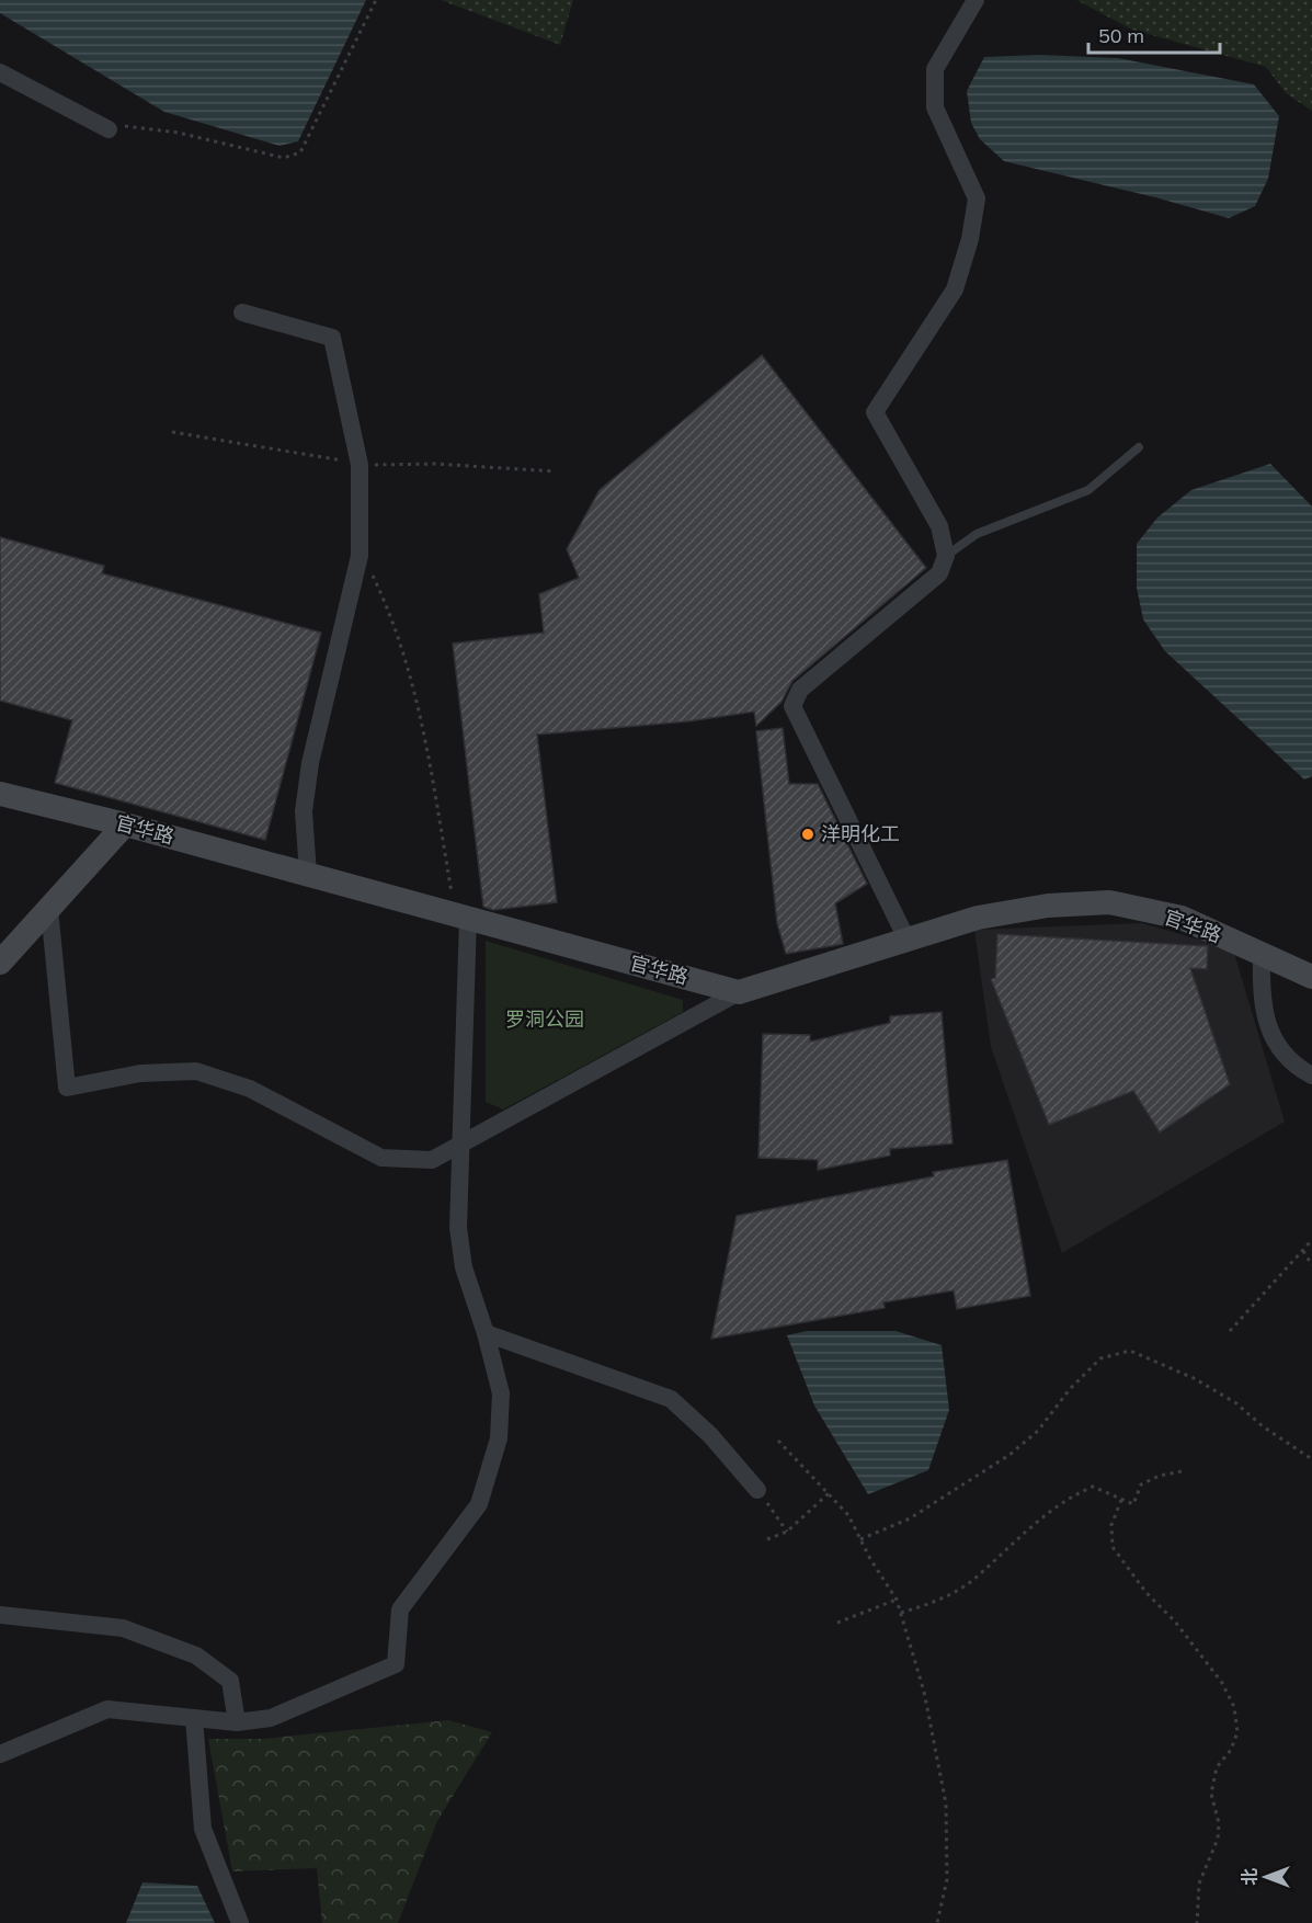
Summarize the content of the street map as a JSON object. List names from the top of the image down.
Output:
{
  "streets": {
    "main road": ["官华路"]
  },
  "parks": ["罗洞公园"],
  "places": ["洋明化工"],
  "scale_bar": "50 m",
  "north": "left"
}
